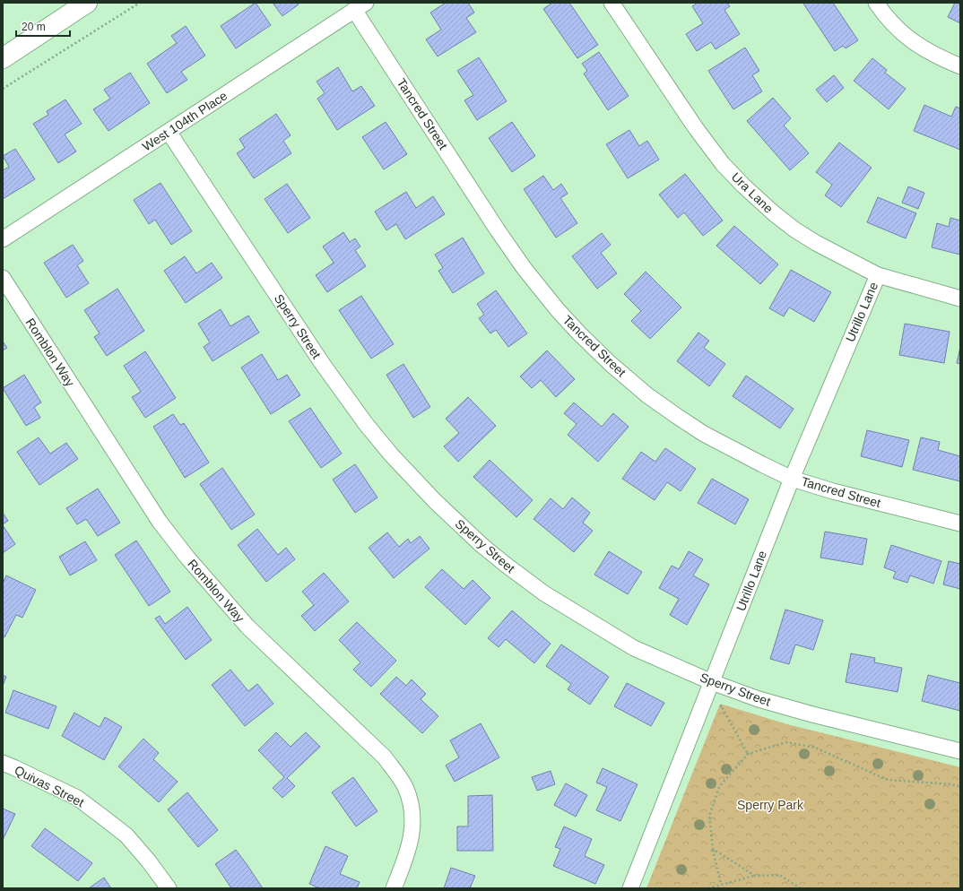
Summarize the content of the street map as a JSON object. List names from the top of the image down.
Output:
{
  "streets": {
    "street": [
      "Tancred Street",
      "West 104th Place",
      "Ura Lane",
      "Utrillo Lane",
      "Sperry Street",
      "Romblon Way",
      "Quivas Street"
    ]
  },
  "crossings": [
    ["Tancred Street", "West 104th Place"],
    ["Tancred Street", "Utrillo Lane"],
    ["West 104th Place", "Sperry Street"],
    ["Ura Lane", "Utrillo Lane"],
    ["Utrillo Lane", "Sperry Street"]
  ],
  "parks": ["Sperry Park"],
  "scale_bar": "20 m"
}
